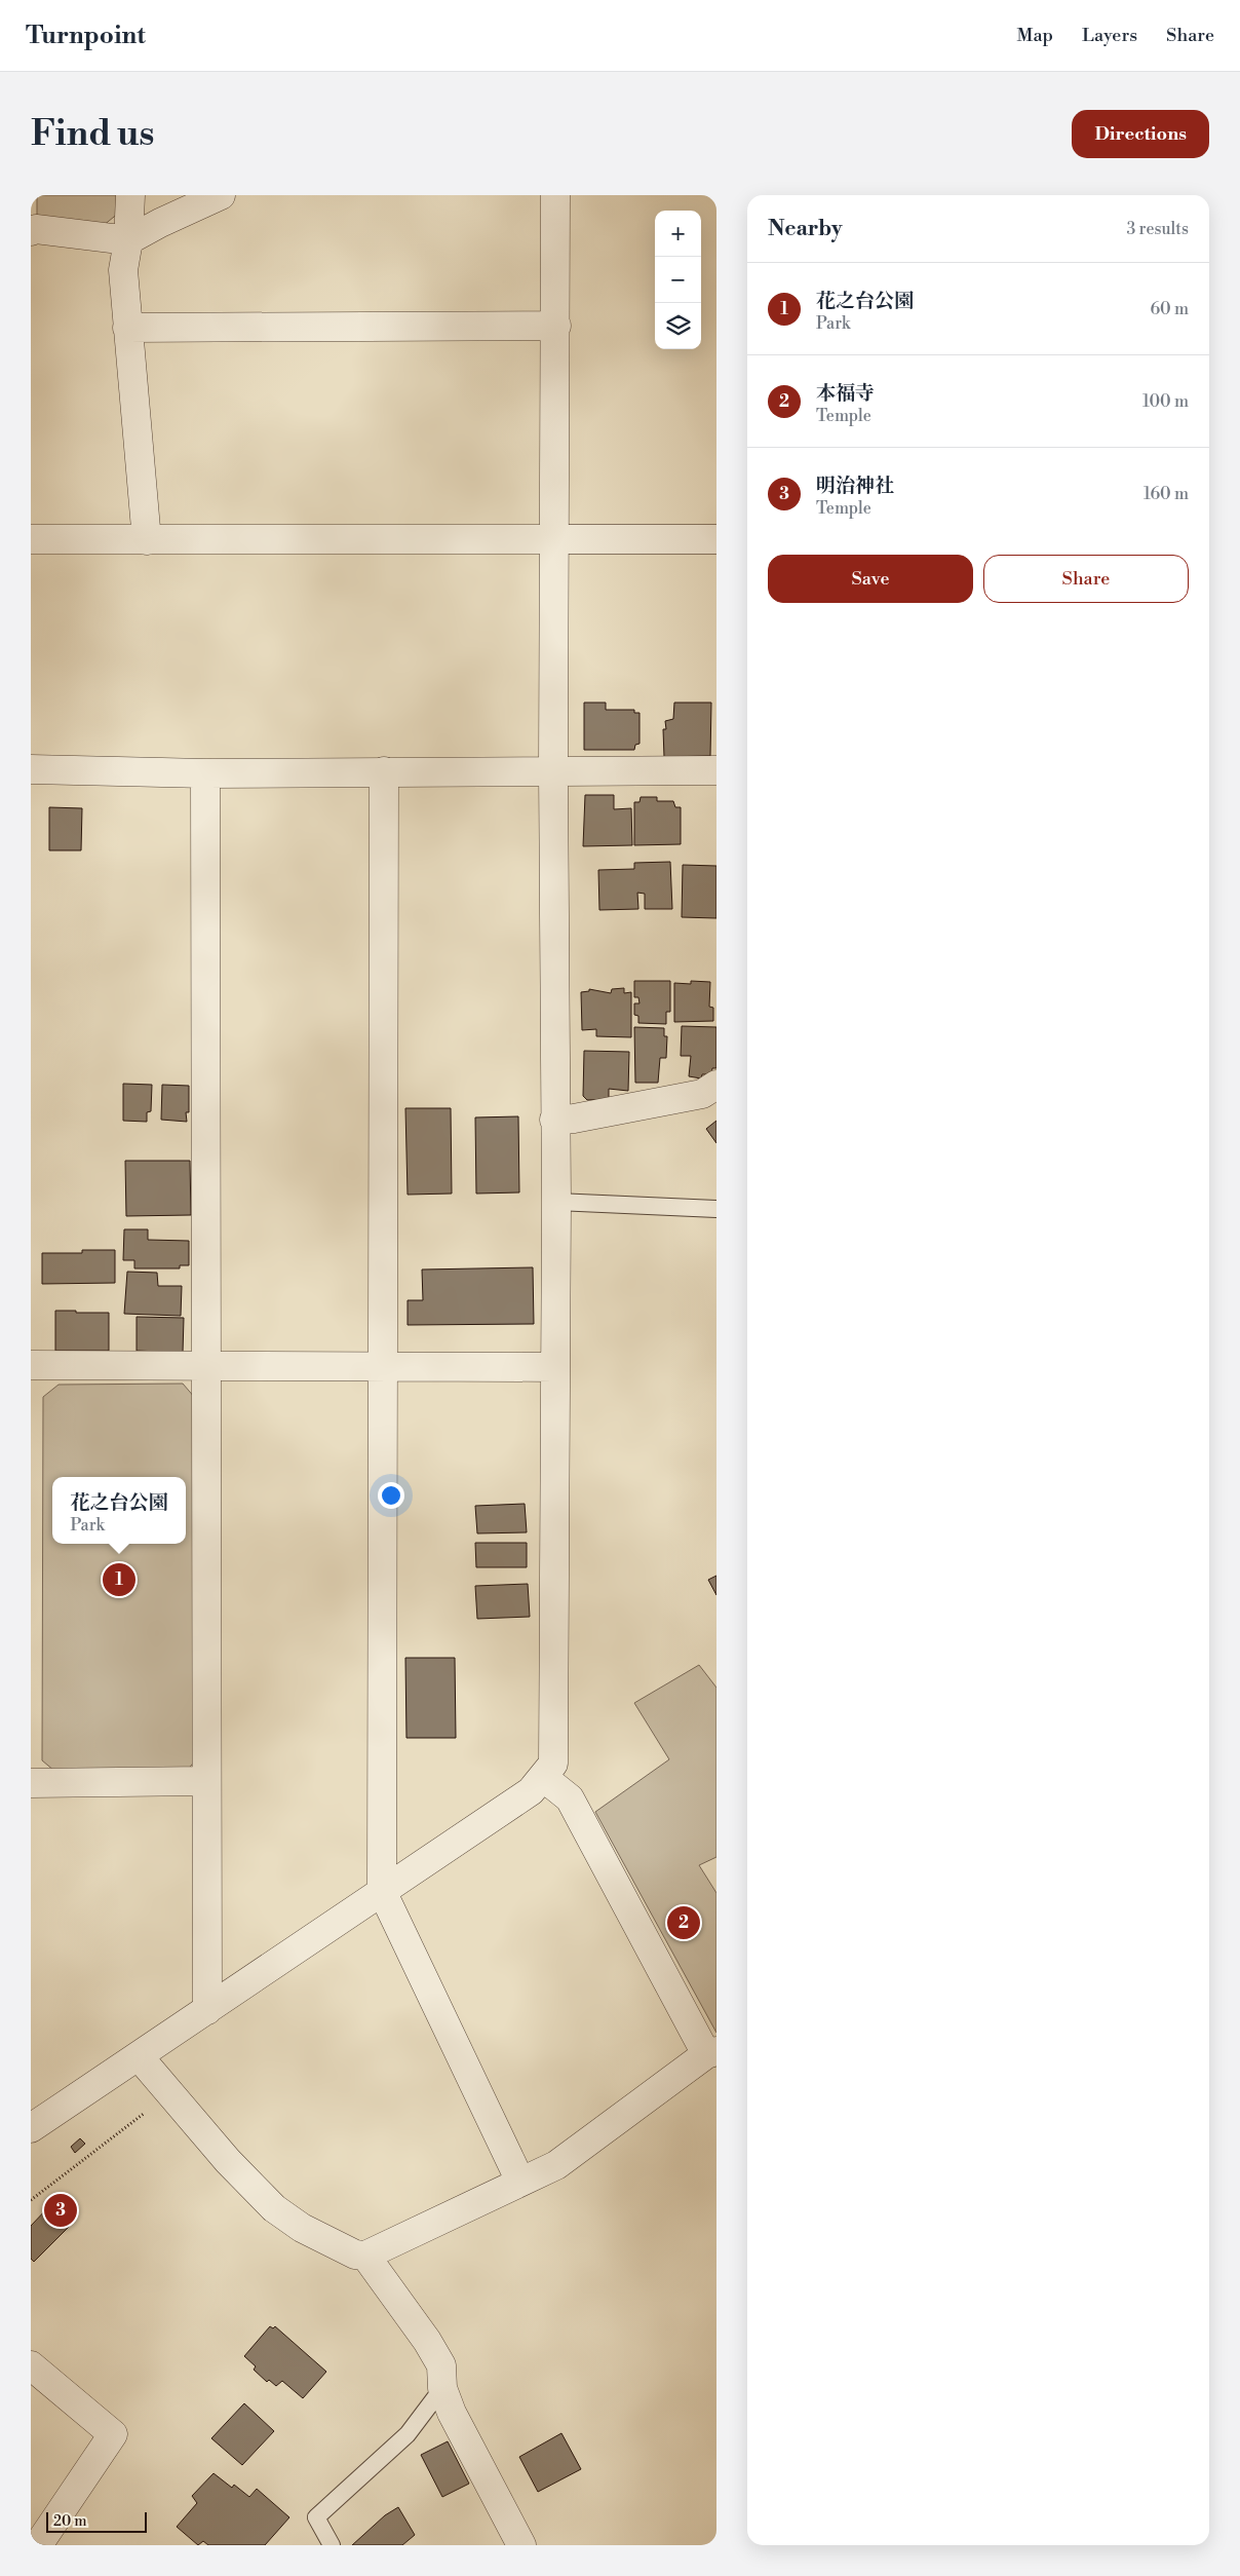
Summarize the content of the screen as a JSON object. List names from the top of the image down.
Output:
{
  "scale_bar": "20 m",
  "page": {
    "header": "Turnpoint",
    "nav": ["Map", "Layers", "Share"],
    "buttons": [
      "Directions",
      ["Save", "Share"]
    ],
    "title": "Find us",
    "heading": ["Nearby", "3 results"],
    "map_buttons": ["+", "−"],
    "list": [
      {
        "mark": "1",
        "name": "花之台公園",
        "note": "Park",
        "value": "60 m"
      },
      {
        "mark": "2",
        "name": "本福寺",
        "note": "Temple",
        "value": "100 m"
      },
      {
        "mark": "3",
        "name": "明治神社",
        "note": "Temple",
        "value": "160 m"
      }
    ],
    "popup": ["花之台公園", "Park"],
    "pins": ["1", "2", "3"],
    "scale": "20 m"
  }
}
